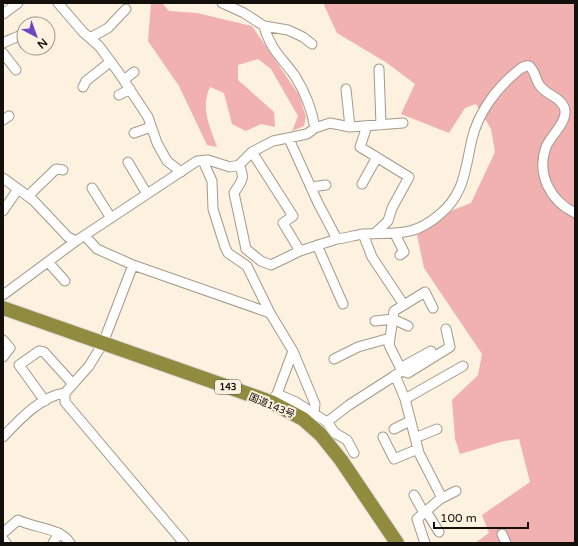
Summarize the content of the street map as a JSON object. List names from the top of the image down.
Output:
{
  "streets": {
    "highway": ["143", "国道143号"]
  },
  "scale_bar": "100 m",
  "north": "bottom right"
}
